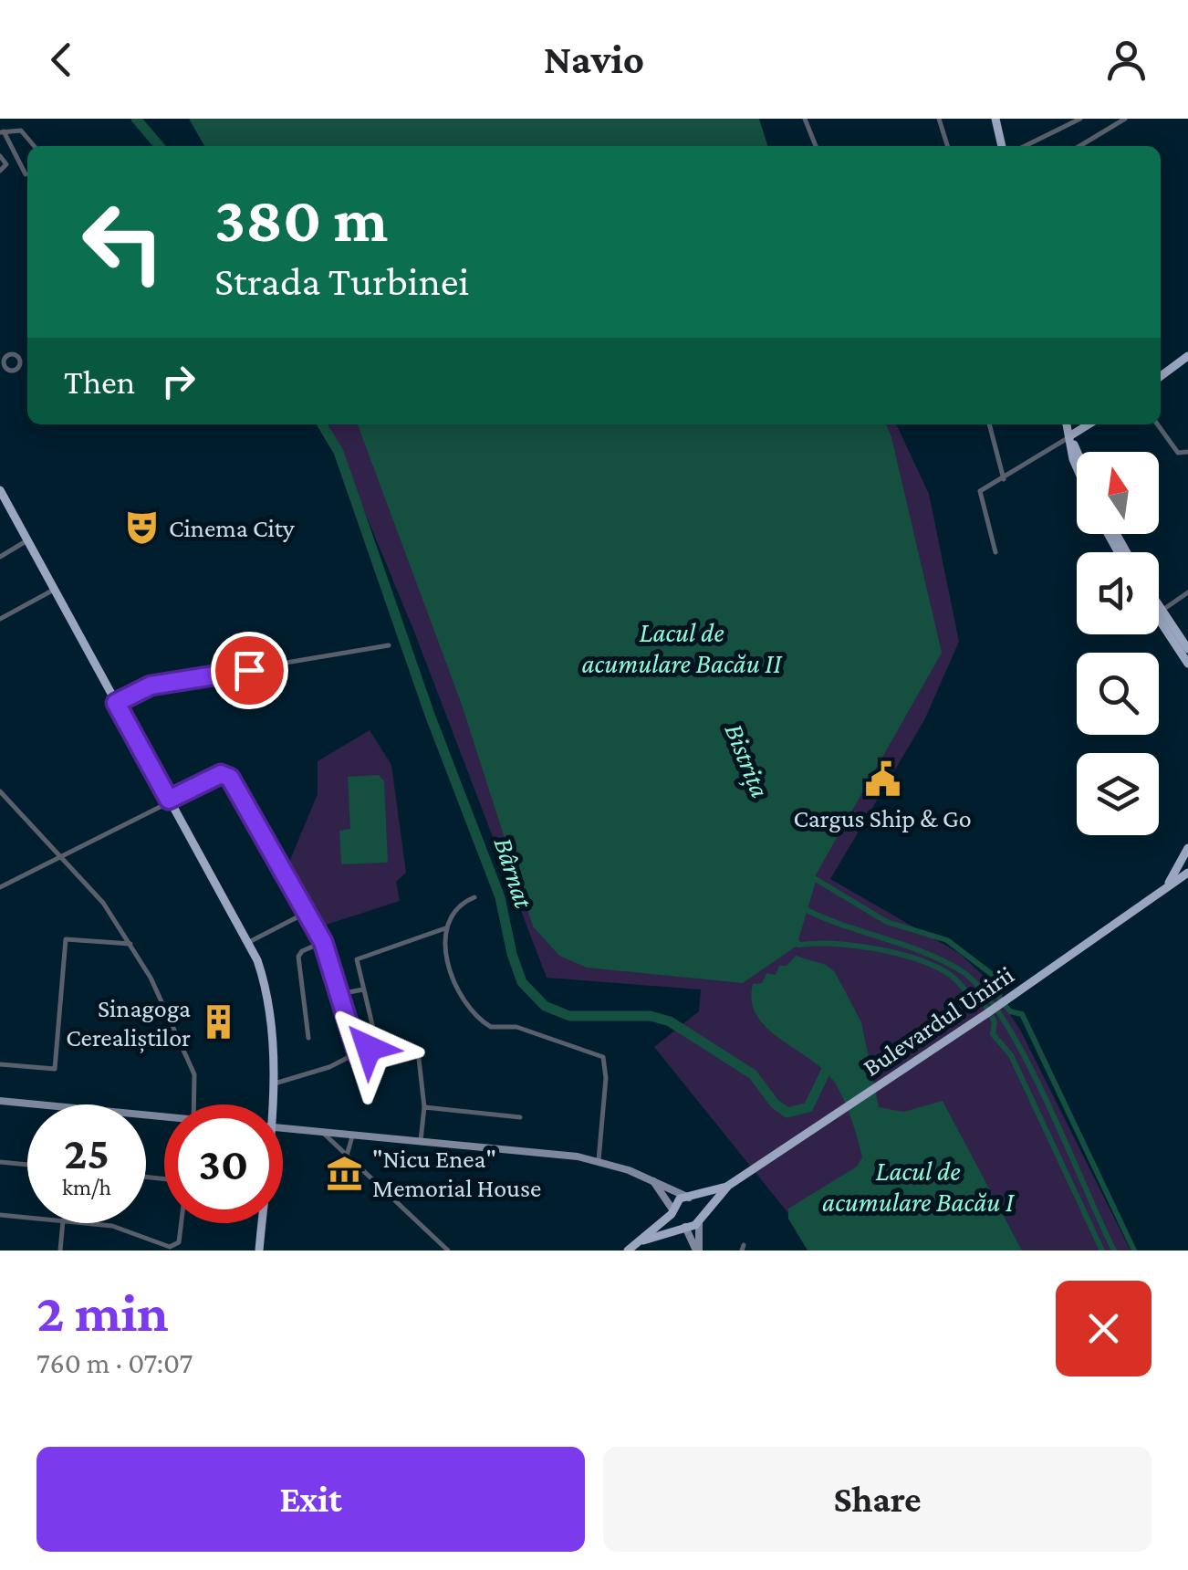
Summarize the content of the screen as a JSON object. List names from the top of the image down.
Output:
{
  "streets": {
    "main road": ["Bulevardul Unirii"]
  },
  "water": [
    "Lacul de acumulare Bacău II",
    "Bistrița",
    "Bârnat",
    "Lacul de acumulare Bacău I"
  ],
  "places": {
    "theatre": ["Cinema City"],
    "public building": ["Cargus Ship & Go"],
    "building": ["Sinagoga Cerealiștilor"],
    "museum": ["\"Nicu Enea\" Memorial House"]
  },
  "north": "top",
  "page": {
    "header": "Navio",
    "turn": ["380 m", "Strada Turbinei"],
    "then": "Then",
    "speed": "25 km/h",
    "limit": "30",
    "heading": ["2 min", "760 m · 07:07"],
    "buttons": ["Exit", "Share"]
  }
}
